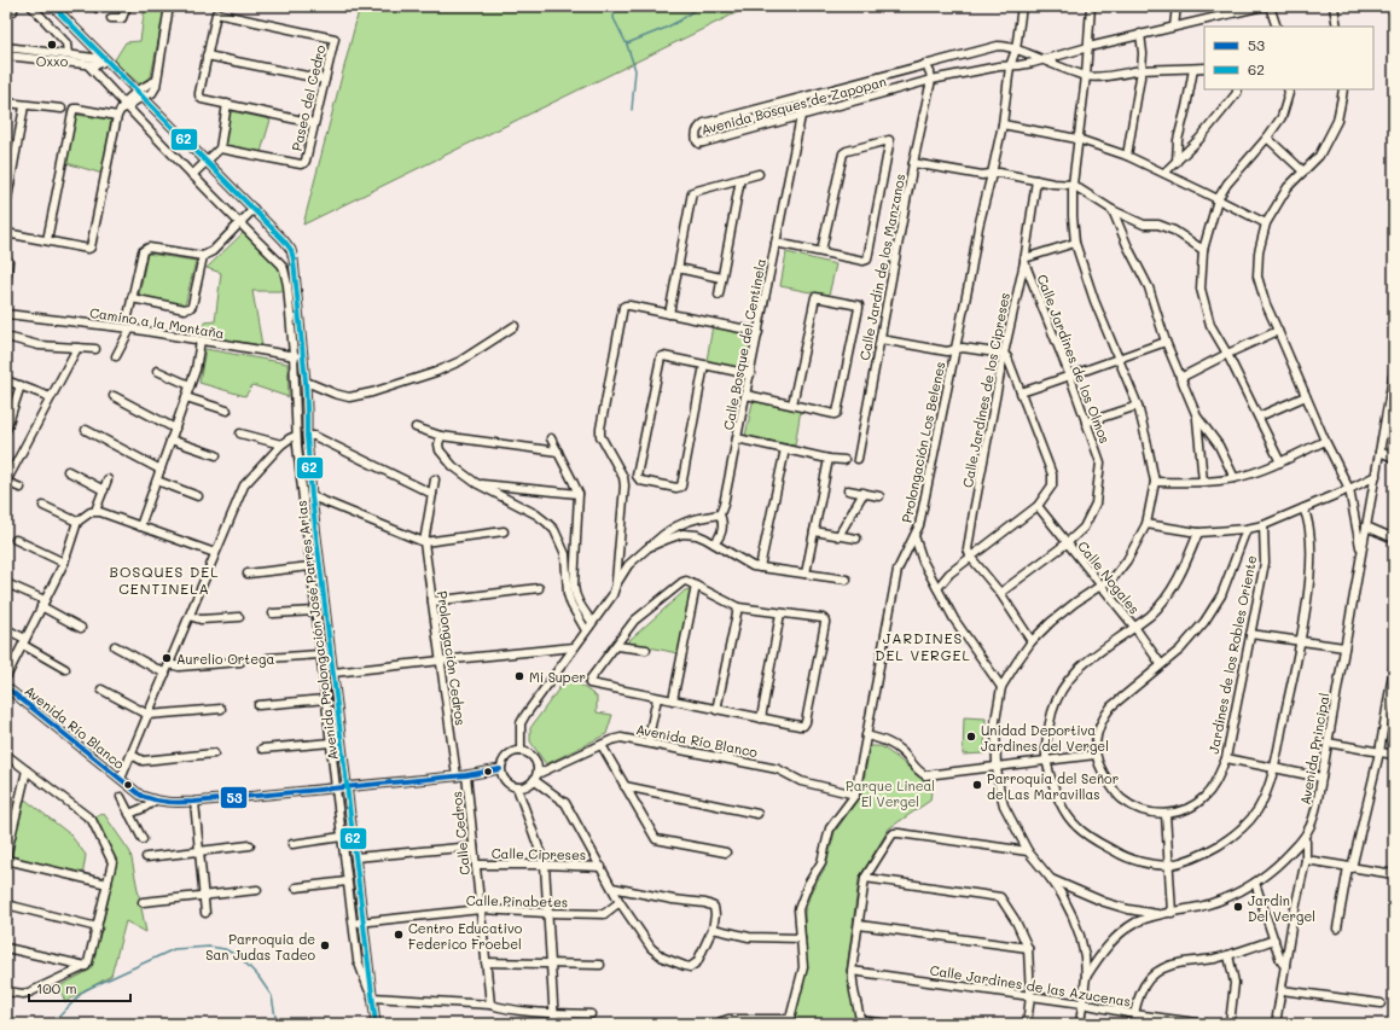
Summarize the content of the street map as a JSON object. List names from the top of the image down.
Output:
{
  "streets": {
    "street": [
      "Paseo del Cedro",
      "Avenida Bosques de Zapopan",
      "Calle Jardín de los Manzanos",
      "Camino a la Montaña",
      "Calle Bosque del Centinela",
      "Calle Jardines de los Olmos",
      "Calle Jardines de los Cipreses",
      "Prolongación Los Belenes",
      "Calle Nogales",
      "Avenida Prolongación José Parres Arias",
      "Jardines de los Robles Oriente",
      "Prolongación Cedros",
      "Avenida Río Blanco",
      "Avenida Principal",
      "Calle Cedros",
      "Calle Cipreses",
      "Calle Pinabetes",
      "Calle Jardines de las Azucenas"
    ]
  },
  "crossings": [
    ["Avenida Bosques de Zapopan", "Calle Jardín de los Manzanos"],
    ["Avenida Bosques de Zapopan", "Calle Bosque del Centinela"],
    ["Avenida Bosques de Zapopan", "Prolongación Los Belenes"],
    ["Camino a la Montaña", "Avenida Prolongación José Parres Arias"],
    ["Calle Jardines de los Olmos", "Calle Jardines de los Cipreses"],
    ["Calle Jardines de los Olmos", "Calle Nogales"],
    ["Prolongación Los Belenes", "Avenida Río Blanco"],
    ["Avenida Prolongación José Parres Arias", "Avenida Río Blanco"],
    ["Avenida Prolongación José Parres Arias", "Calle Cipreses"],
    ["Avenida Prolongación José Parres Arias", "Calle Pinabetes"],
    ["Prolongación Cedros", "Avenida Río Blanco"],
    ["Avenida Río Blanco", "Calle Cedros"],
    ["Calle Cedros", "Calle Cipreses"],
    ["Calle Cedros", "Calle Pinabetes"]
  ],
  "districts": ["BOSQUES DEL CENTINELA", "JARDINES DEL VERGEL"],
  "parks": ["Parque Lineal El Vergel"],
  "places": [
    "Oxxo",
    "Aurelio Ortega",
    "Mi Super",
    "Unidad Deportiva Jardines del Vergel",
    "Parroquia del Señor de Las Maravillas",
    "Jardin Del Vergel",
    "Centro Educativo Federico Froebel",
    "Parroquia de San Judas Tadeo"
  ],
  "lines": ["transit line 62", "transit line 53"],
  "legend": ["53", "62"],
  "scale_bar": "100 m"
}
